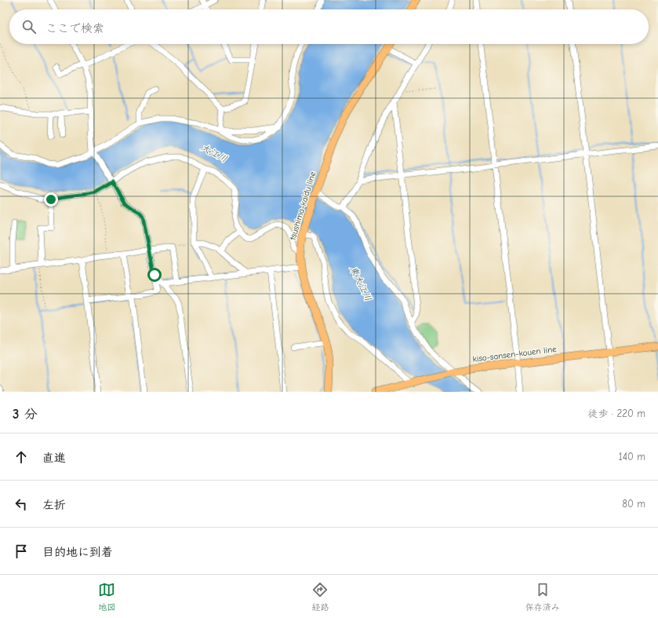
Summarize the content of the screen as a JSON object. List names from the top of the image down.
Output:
{
  "streets": {
    "main road": ["tsushima-kaidu line", "kiso-sansen-kouen line"]
  },
  "water": ["大江川", "東大江川"],
  "page": {
    "search": "ここで検索",
    "heading": ["3 分", "徒歩 · 220 m"],
    "list": [
      ["直進", "140 m"],
      ["左折", "80 m"],
      "目的地に到着"
    ],
    "nav": ["地図", "経路", "保存済み"]
  }
}
